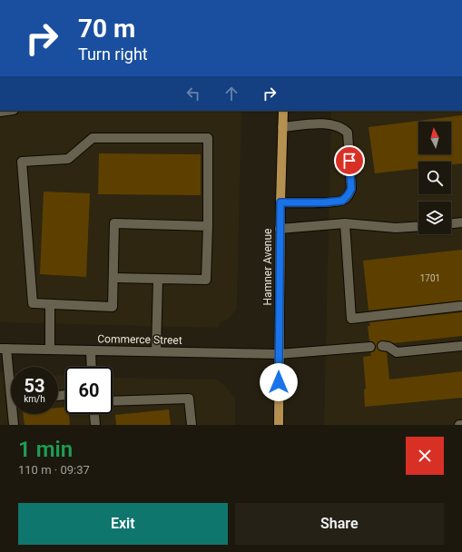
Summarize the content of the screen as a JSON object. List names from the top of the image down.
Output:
{
  "streets": {
    "main road": ["Hamner Avenue"],
    "street": ["Commerce Street"]
  },
  "crossings": [
    ["Hamner Avenue", "Commerce Street"]
  ],
  "house_numbers": ["1701"],
  "north": "top",
  "page": {
    "turn": ["70 m", "Turn right"],
    "speed": "53 km/h",
    "limit": "60",
    "heading": ["1 min", "110 m · 09:37"],
    "buttons": ["Exit", "Share"]
  }
}
